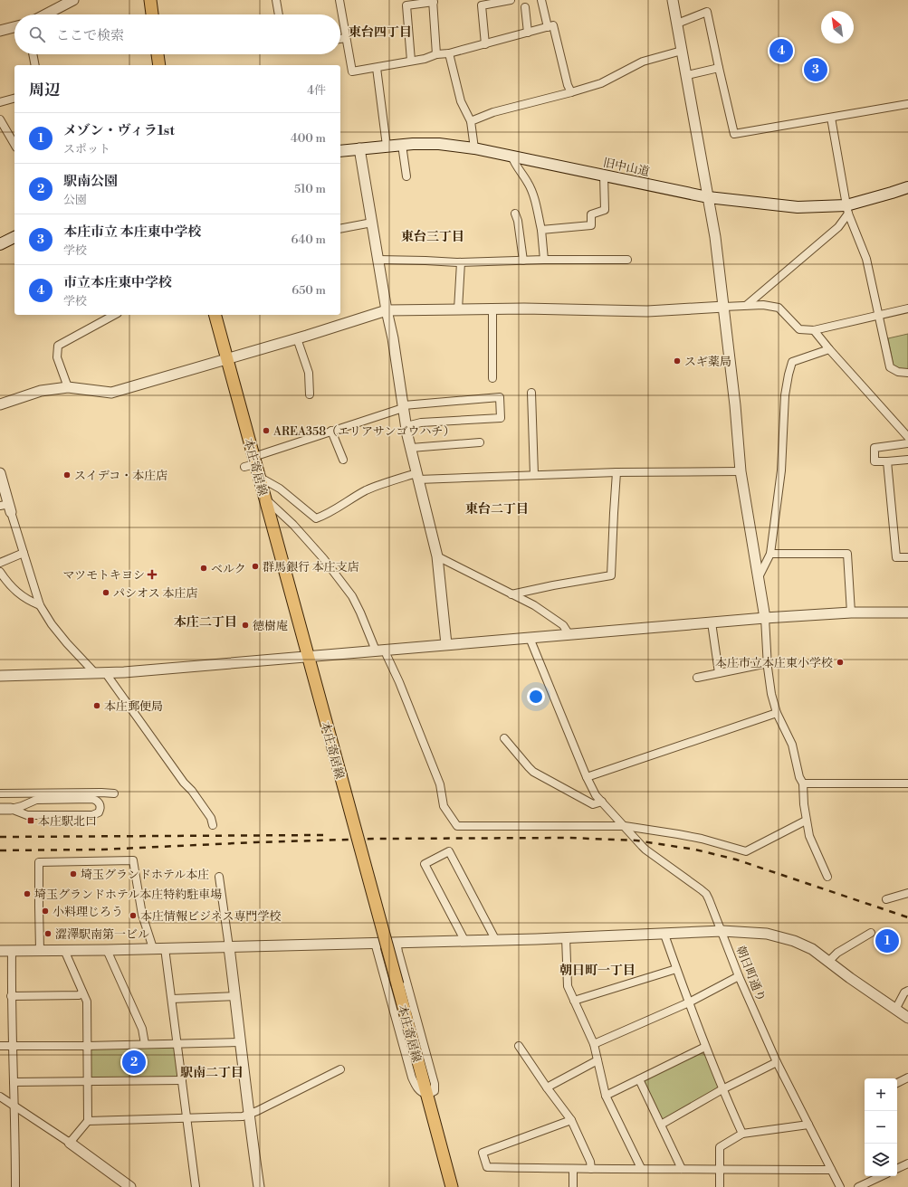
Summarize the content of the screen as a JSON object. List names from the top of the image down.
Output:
{
  "streets": {
    "main road": ["旧中山道", "本庄寄居線"],
    "street": ["朝日町通り"]
  },
  "districts": [
    "東台四丁目",
    "東台三丁目",
    "東台二丁目",
    "本庄二丁目",
    "朝日町一丁目",
    "駅南二丁目"
  ],
  "places": {
    "other": [
      "スギ薬局",
      "AREA358（エリアサンゴウハチ）",
      "スイデコ・本庄店",
      "群馬銀行 本庄支店",
      "ベルク",
      "パシオス 本庄店",
      "徳樹庵",
      "本庄市立本庄東小学校",
      "本庄郵便局",
      "埼玉グランドホテル本庄",
      "埼玉グランドホテル本庄特約駐車場",
      "小料理じろう",
      "本庄情報ビジネス専門学校",
      "澀澤駅南第一ビル"
    ],
    "health": ["マツモトキヨシ"],
    "transit": ["本庄駅北口"]
  },
  "north": "top left",
  "page": {
    "search": "ここで検索",
    "pins": [
      "4",
      "3",
      "1",
      "2"
    ],
    "heading": ["周辺", "4件"],
    "list": [
      {
        "mark": "1",
        "name": "メゾン・ヴィラ1st",
        "note": "スポット",
        "value": "400 m"
      },
      {
        "mark": "2",
        "name": "駅南公園",
        "note": "公園",
        "value": "510 m"
      },
      {
        "mark": "3",
        "name": "本庄市立 本庄東中学校",
        "note": "学校",
        "value": "640 m"
      },
      {
        "mark": "4",
        "name": "市立本庄東中学校",
        "note": "学校",
        "value": "650 m"
      }
    ],
    "map_buttons": ["+", "−"]
  }
}
